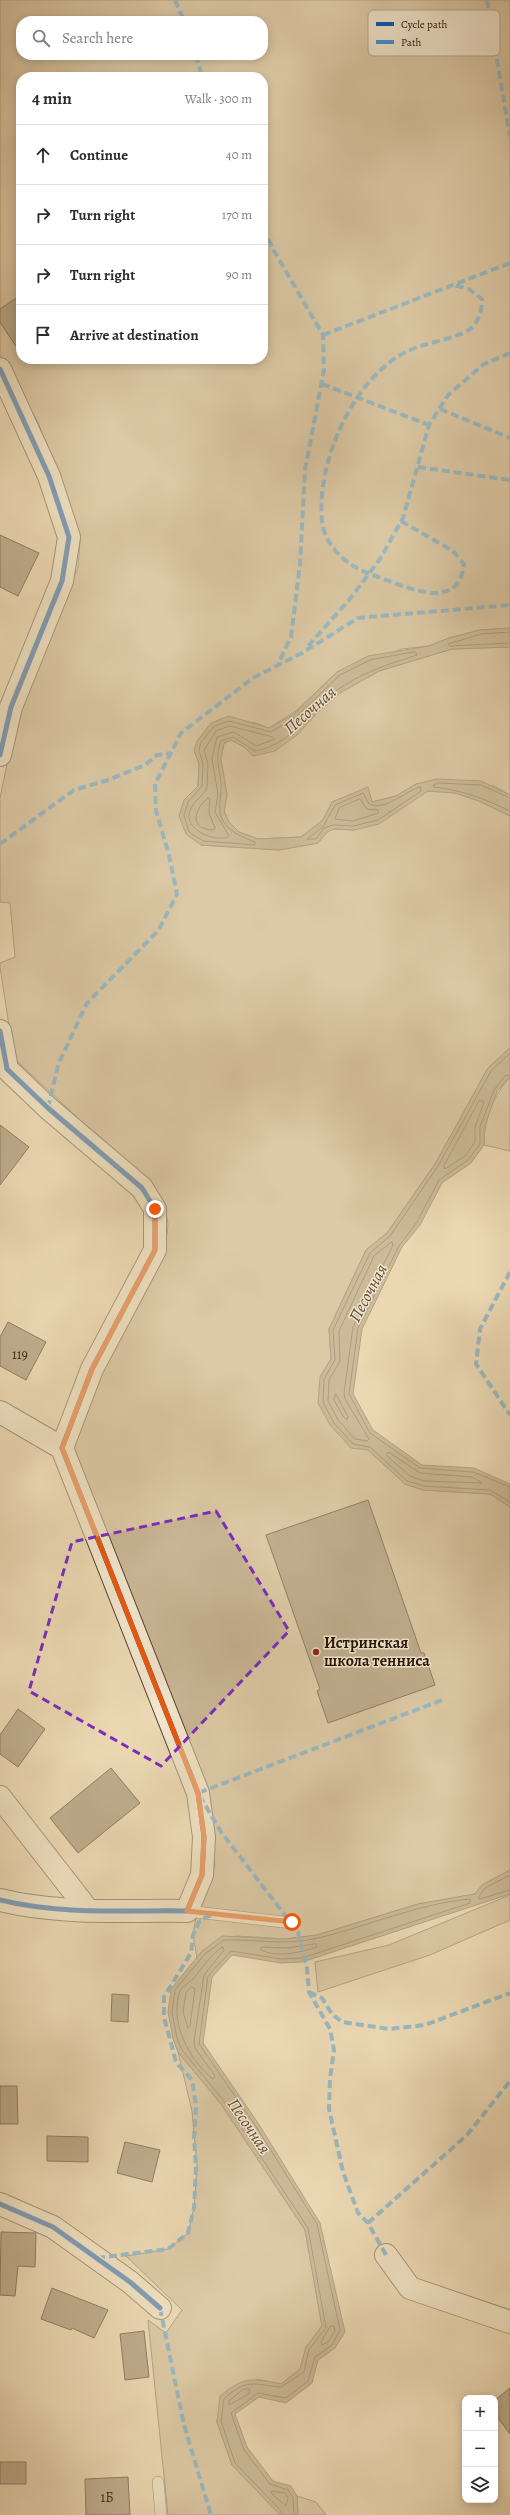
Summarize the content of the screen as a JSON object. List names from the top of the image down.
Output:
{
  "water": ["Песочная"],
  "places": ["Истринская школа тенниса"],
  "house_numbers": ["119", "1Б"],
  "legend": ["Cycle path", "Path"],
  "page": {
    "search": "Search here",
    "heading": ["4 min", "Walk · 300 m"],
    "list": [
      ["Continue", "40 m"],
      ["Turn right", "170 m"],
      ["Turn right", "90 m"],
      "Arrive at destination"
    ],
    "map_buttons": ["+", "−"]
  }
}
